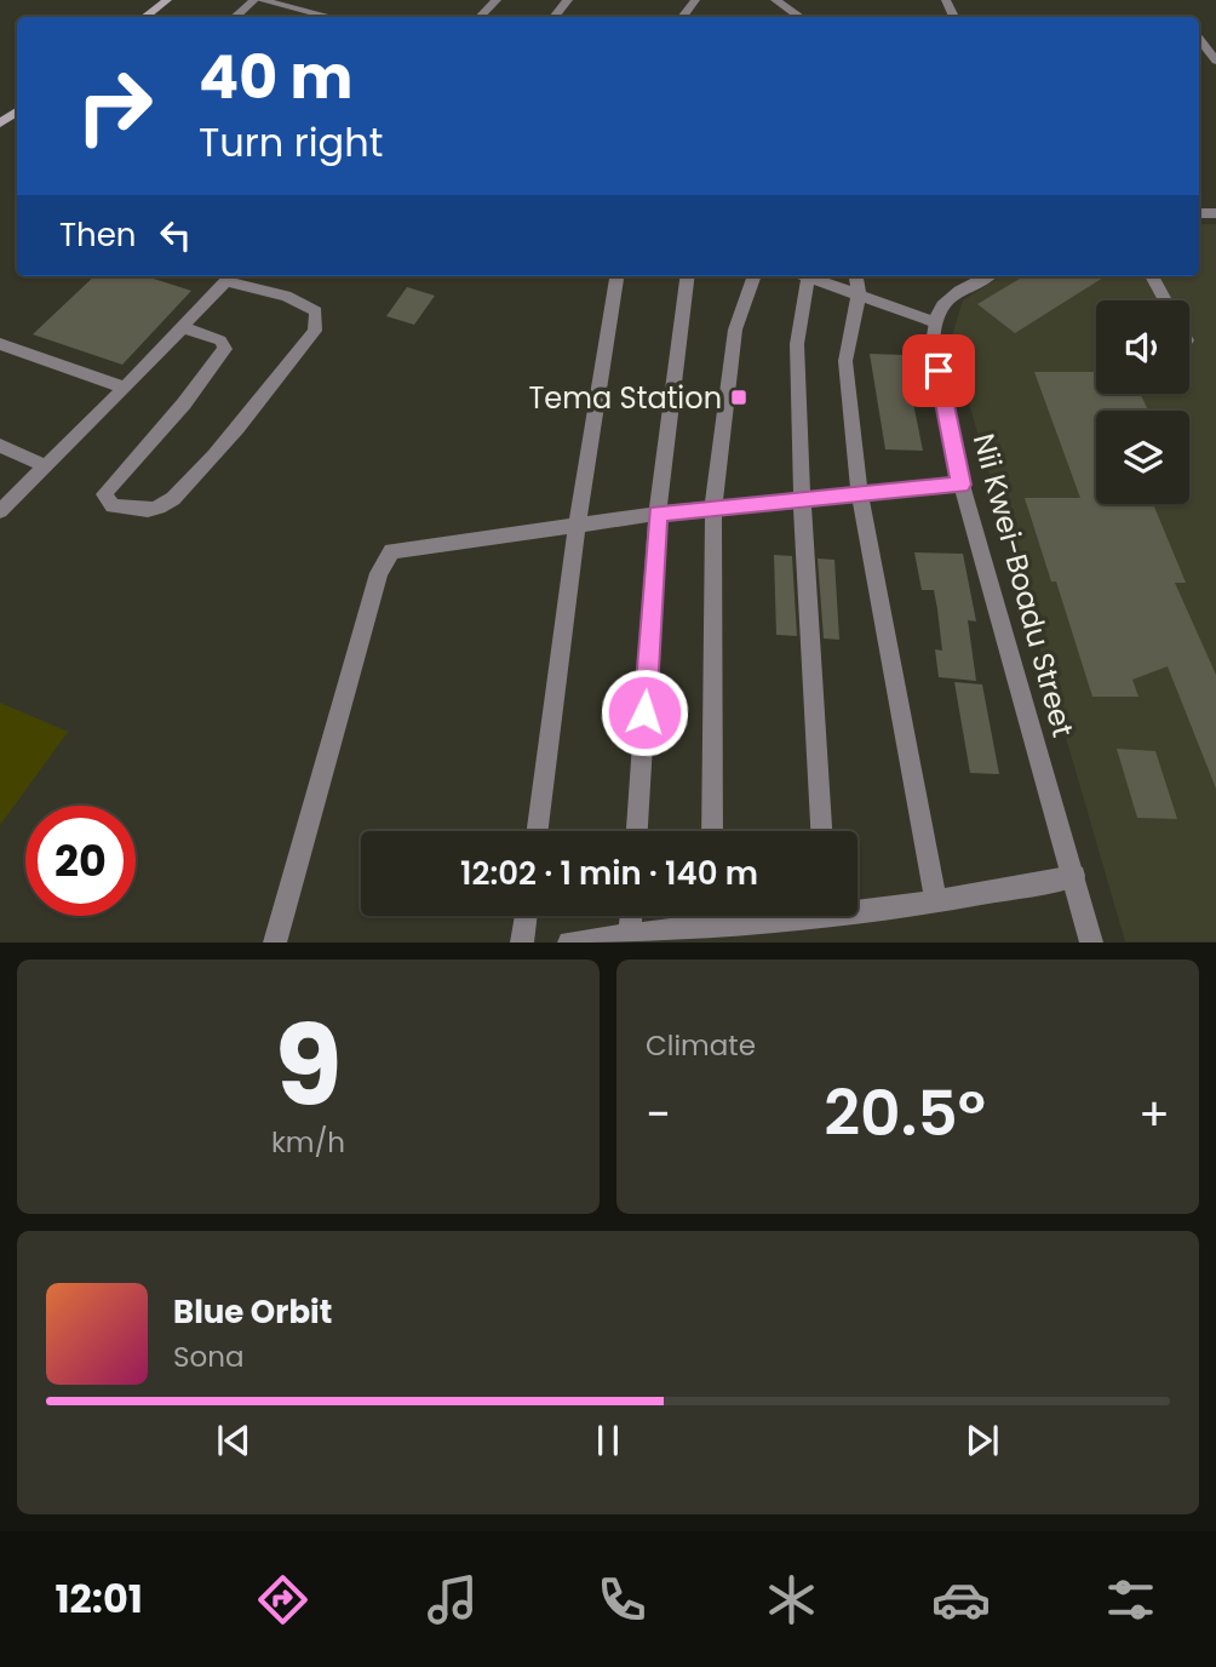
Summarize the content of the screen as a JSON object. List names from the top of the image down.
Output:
{
  "streets": {
    "street": ["Nii Kwei-Boadu Street"]
  },
  "places": {
    "transit": ["Tema Station"]
  },
  "page": {
    "turn": ["40 m", "Turn right"],
    "then": "Then",
    "limit": "20",
    "trip": "12:02 · 1 min · 140 m",
    "tile": [
      ["9", "km/h"],
      "Climate"
    ],
    "heat": ["−", "20.5°", "+"],
    "song": ["Blue Orbit", "Sona"],
    "tabs": "12:01"
  }
}
